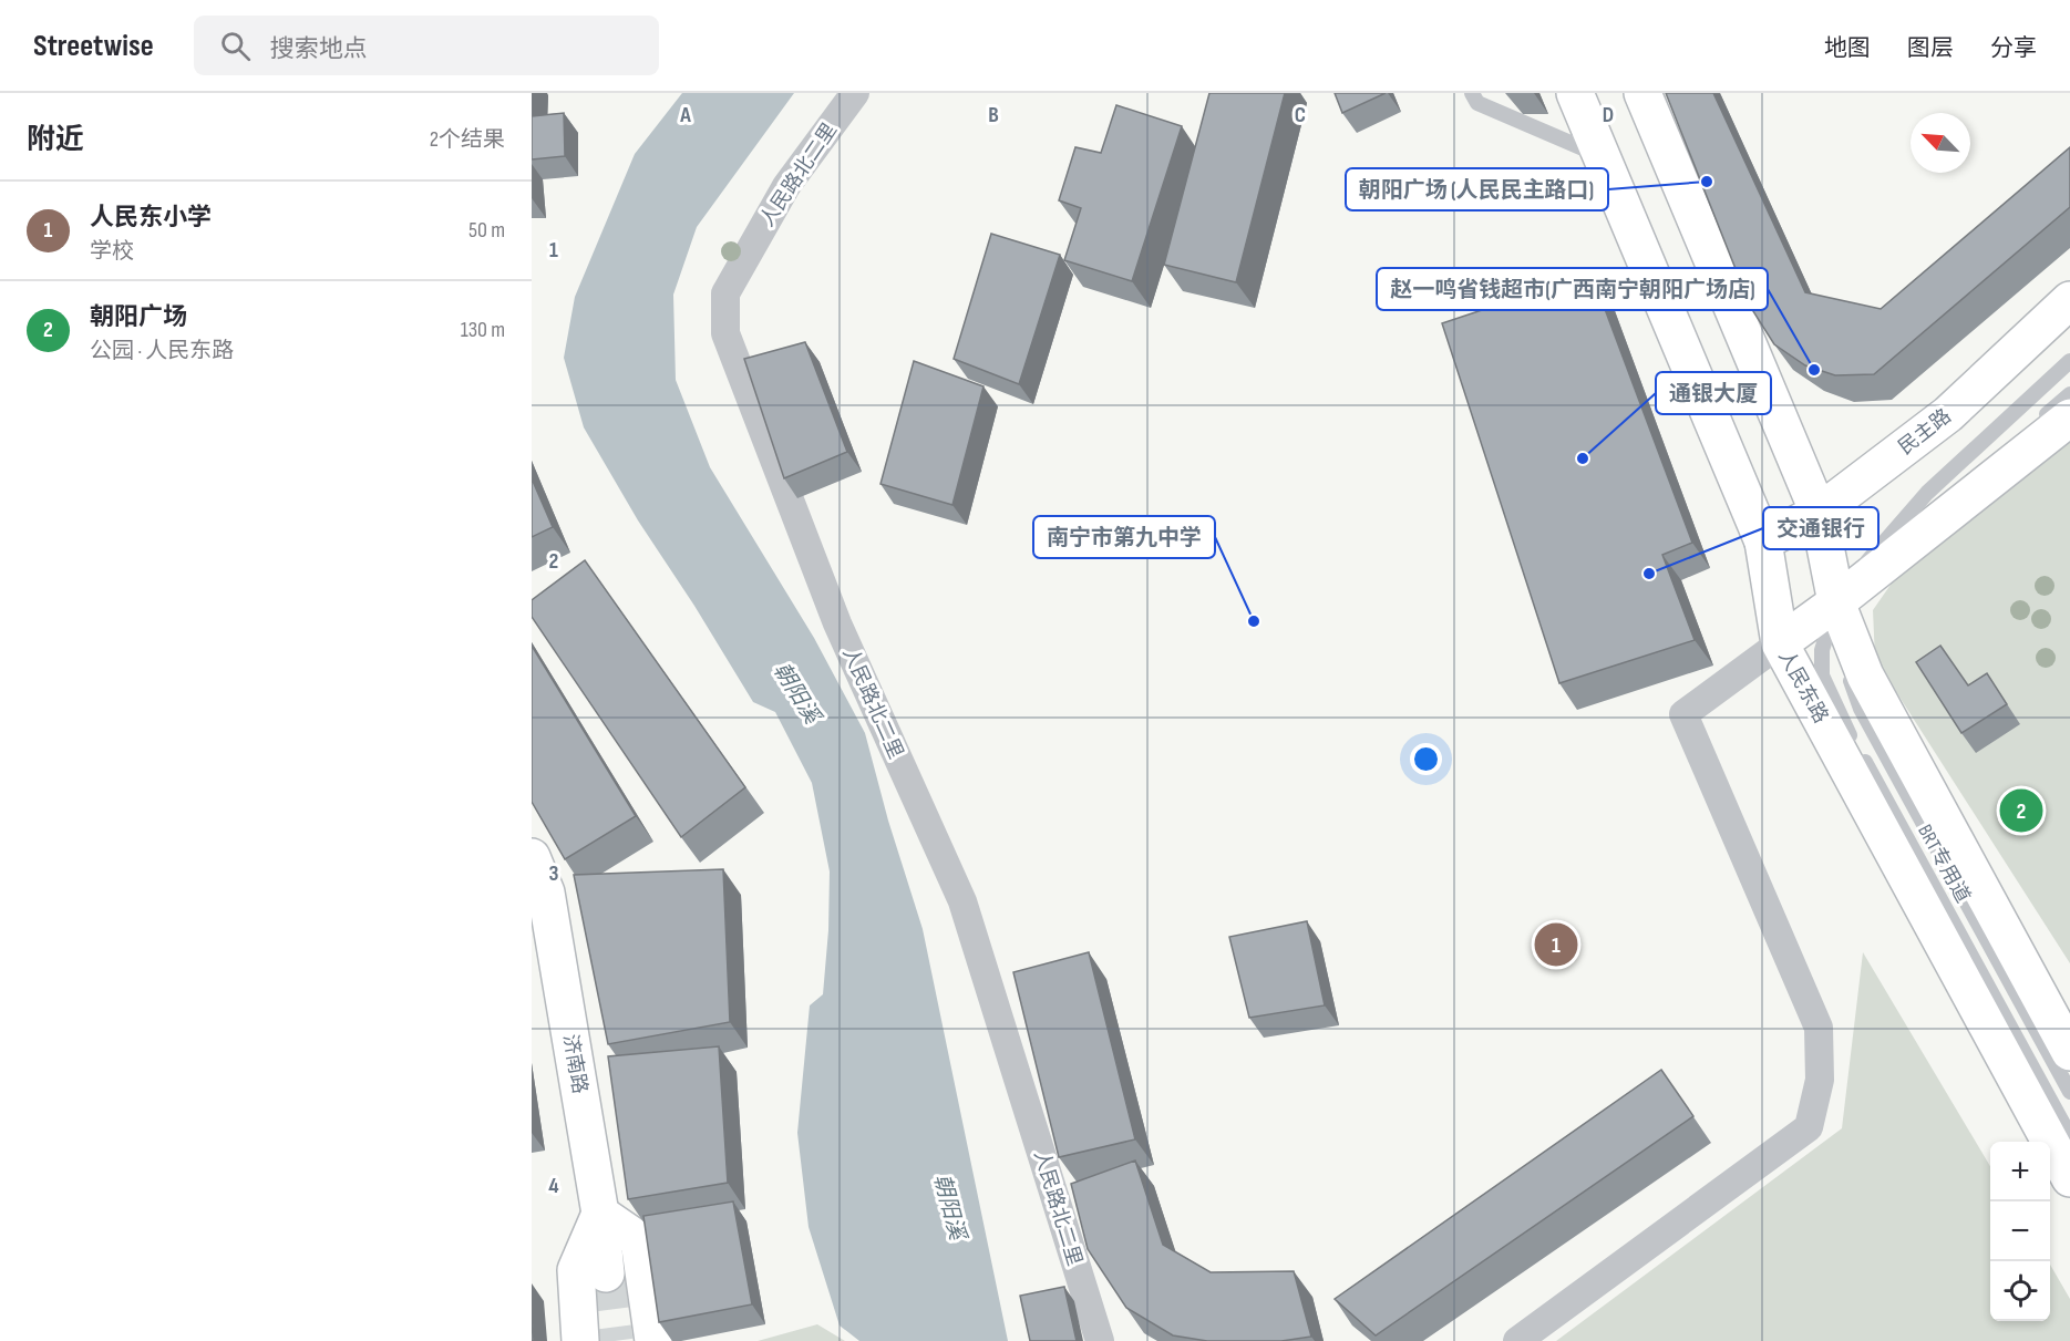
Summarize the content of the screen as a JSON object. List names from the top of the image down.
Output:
{
  "streets": {
    "main road": ["民主路", "人民东路", "济南路"],
    "street": ["人民路北二里"],
    "lane": ["BRT专用道"]
  },
  "crossings": [
    ["民主路", "人民东路"]
  ],
  "water": ["朝阳溪"],
  "places": [
    "朝阳广场 (人民民主路口)",
    "赵一鸣省钱超市(广西南宁朝阳广场店)",
    "通银大厦",
    "交通银行",
    "南宁市第九中学"
  ],
  "north": "top left",
  "page": {
    "header": "Streetwise",
    "search": "搜索地点",
    "nav": ["地图", "图层", "分享"],
    "heading": ["附近", "2个结果"],
    "list": [
      {
        "mark": "1",
        "name": "人民东小学",
        "note": "学校",
        "value": "50 m"
      },
      {
        "mark": "2",
        "name": "朝阳广场",
        "note": "公园 · 人民东路",
        "value": "130 m"
      }
    ],
    "pins": ["2", "1"],
    "map_buttons": ["+", "−"]
  },
  "grid": {
    "columns": [
      "A",
      "B",
      "C",
      "D"
    ],
    "rows": [
      "1",
      "2",
      "3",
      "4"
    ]
  }
}
